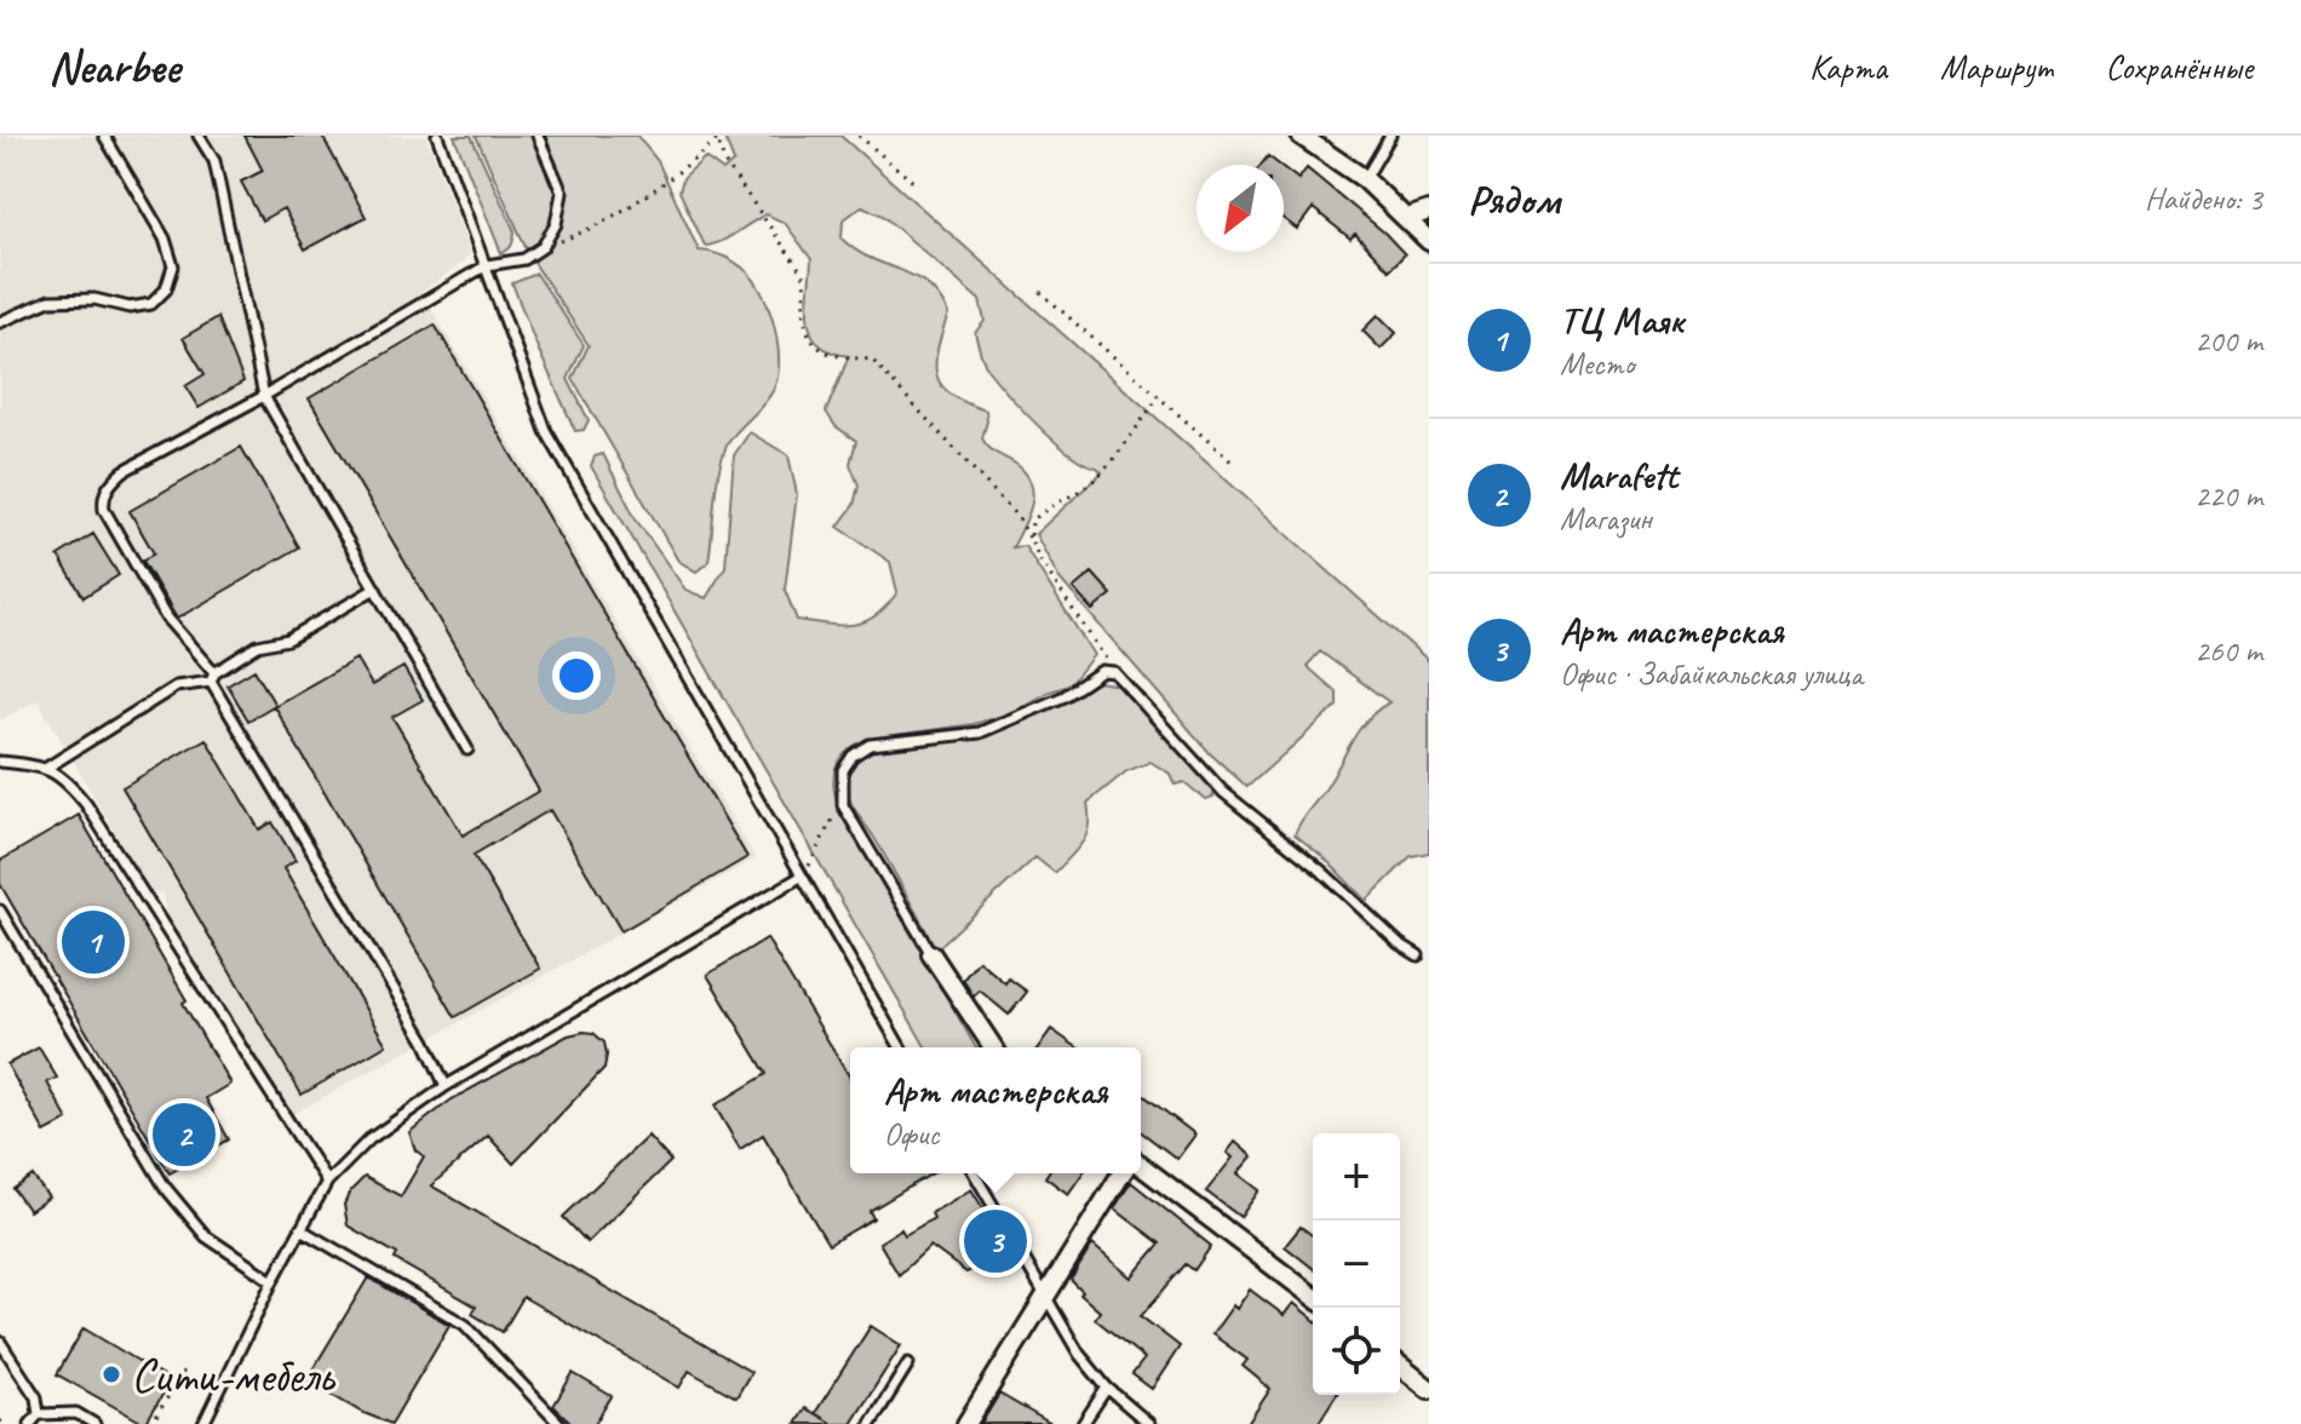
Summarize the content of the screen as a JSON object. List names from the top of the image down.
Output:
{
  "places": ["Сити-мебель"],
  "north": "bottom left",
  "page": {
    "header": "Nearbee",
    "nav": ["Карта", "Маршрут", "Сохранённые"],
    "heading": ["Рядом", "Найдено: 3"],
    "list": [
      {
        "mark": "1",
        "name": "ТЦ Маяк",
        "note": "Место",
        "value": "200 m"
      },
      {
        "mark": "2",
        "name": "Marafett",
        "note": "Магазин",
        "value": "220 m"
      },
      {
        "mark": "3",
        "name": "Арт мастерская",
        "note": "Офис · Забайкальская улица",
        "value": "260 m"
      }
    ],
    "pins": ["1", "2", "3"],
    "popup": ["Арт мастерская", "Офис"],
    "map_buttons": ["+", "−"]
  }
}
